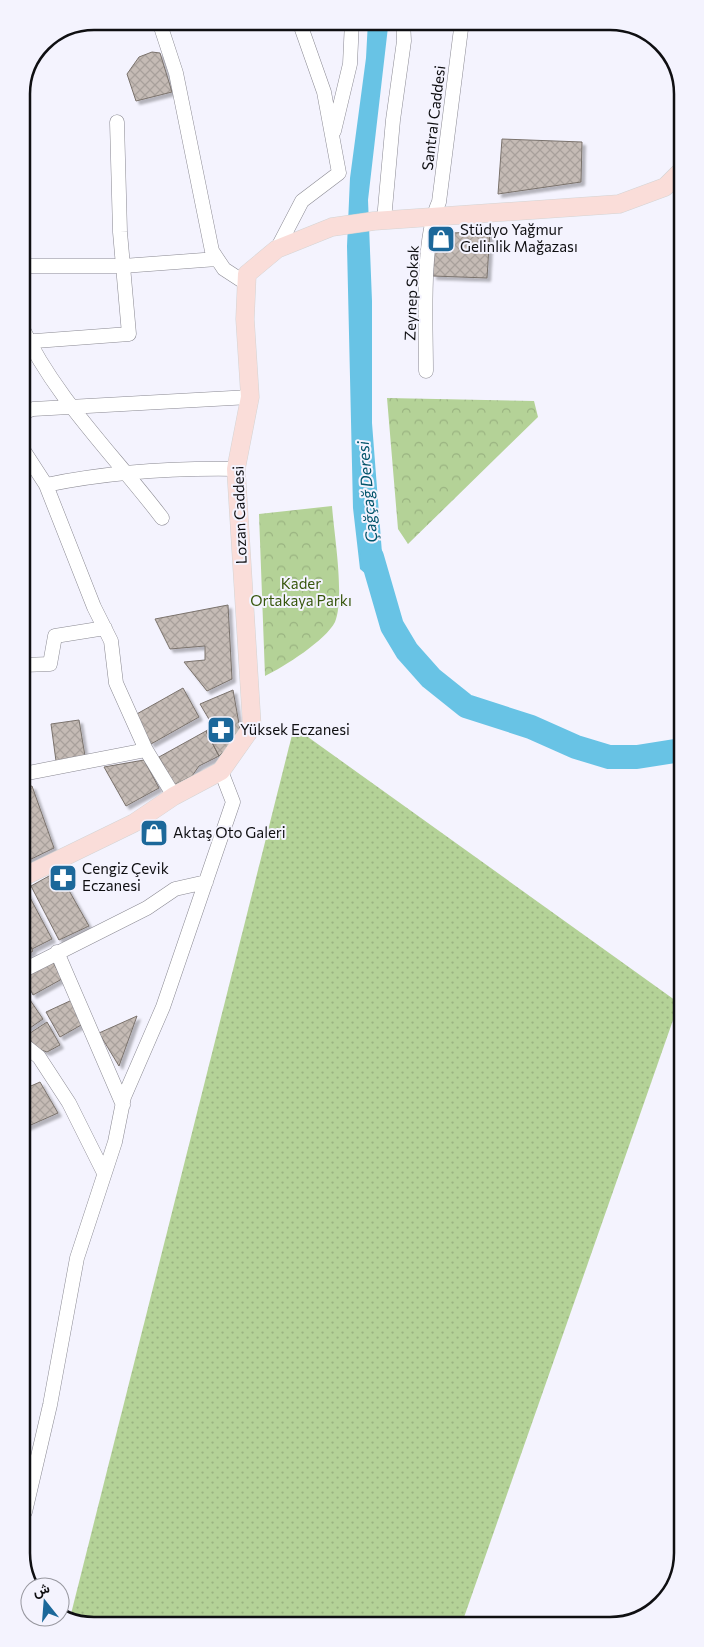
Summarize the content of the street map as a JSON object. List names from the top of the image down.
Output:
{
  "streets": {
    "main road": ["Lozan Caddesi"],
    "street": ["Santral Caddesi", "Zeynep Sokak"]
  },
  "crossings": [
    ["Santral Caddesi", "Zeynep Sokak"]
  ],
  "water": ["Çağçağ Deresi"],
  "parks": ["Kader Ortakaya Parkı"],
  "places": {
    "shop": ["Stüdyo Yağmur Gelinlik Mağazası", "Aktaş Oto Galeri"],
    "pharmacy": ["Yüksek Eczanesi", "Cengiz Çevik Eczanesi"]
  },
  "north": "top"
}
